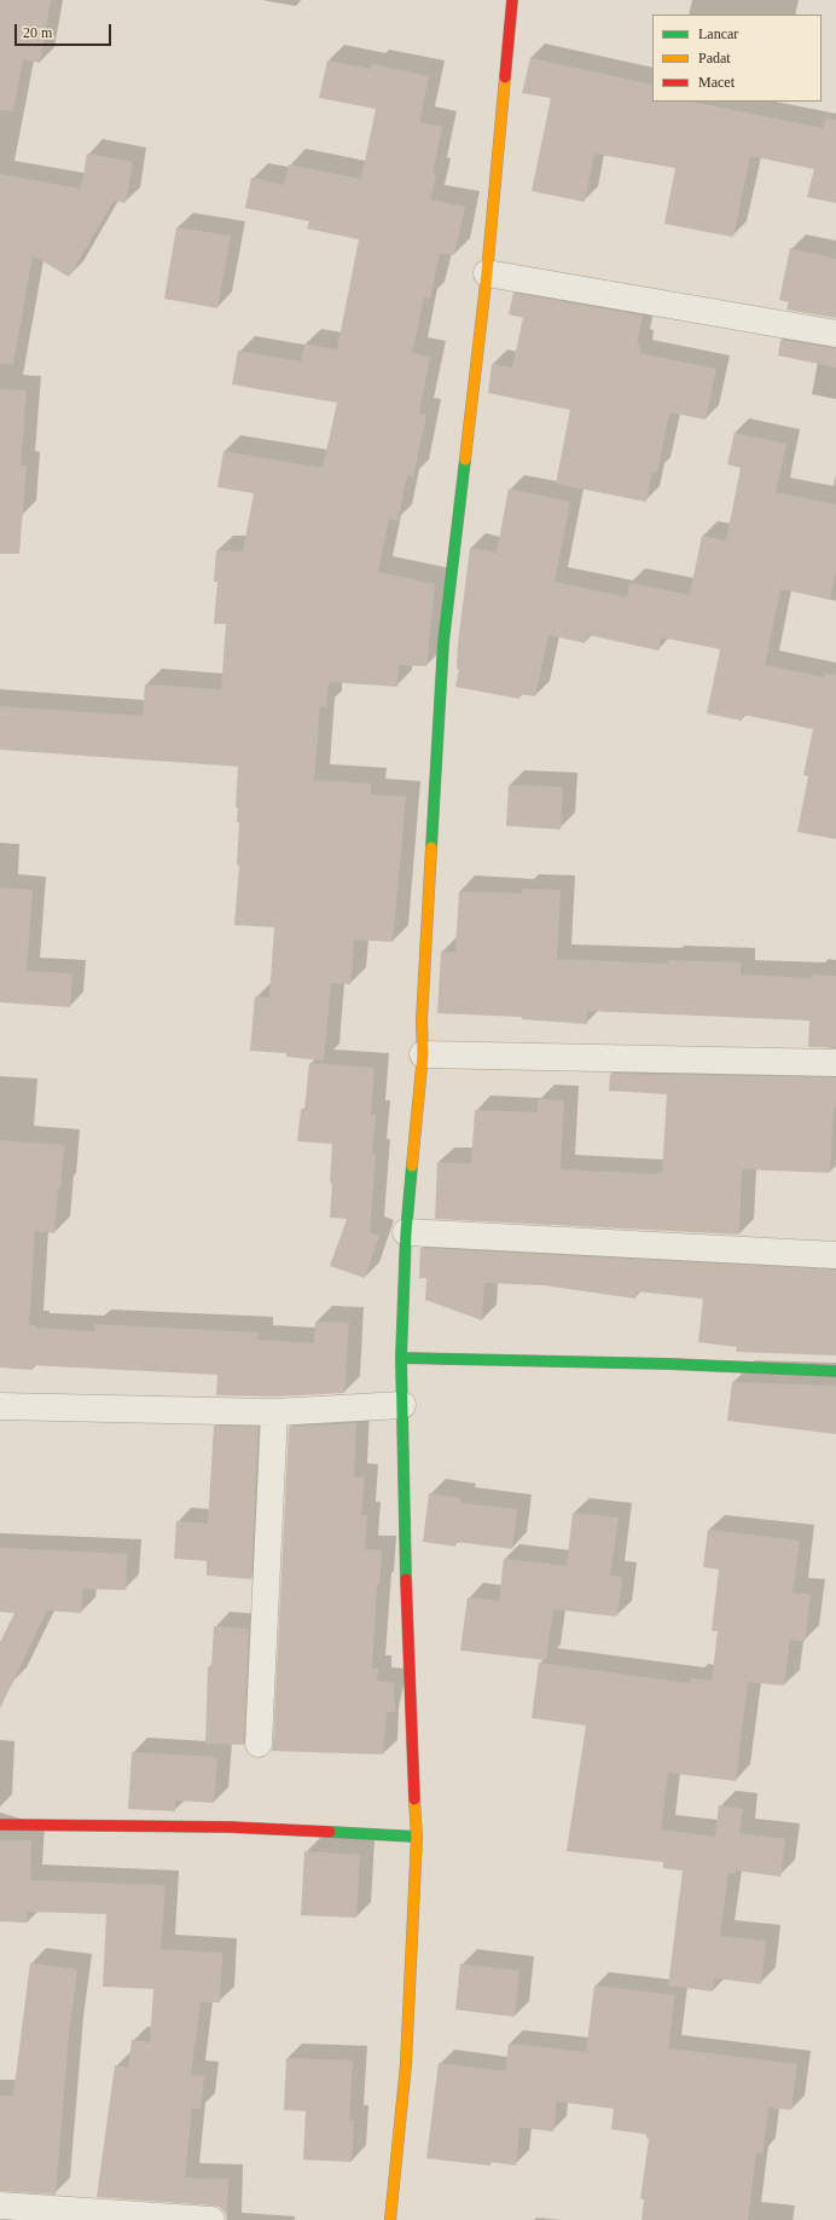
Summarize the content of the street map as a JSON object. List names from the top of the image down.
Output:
{
  "legend": ["Lancar", "Padat", "Macet"],
  "scale_bar": "20 m"
}
